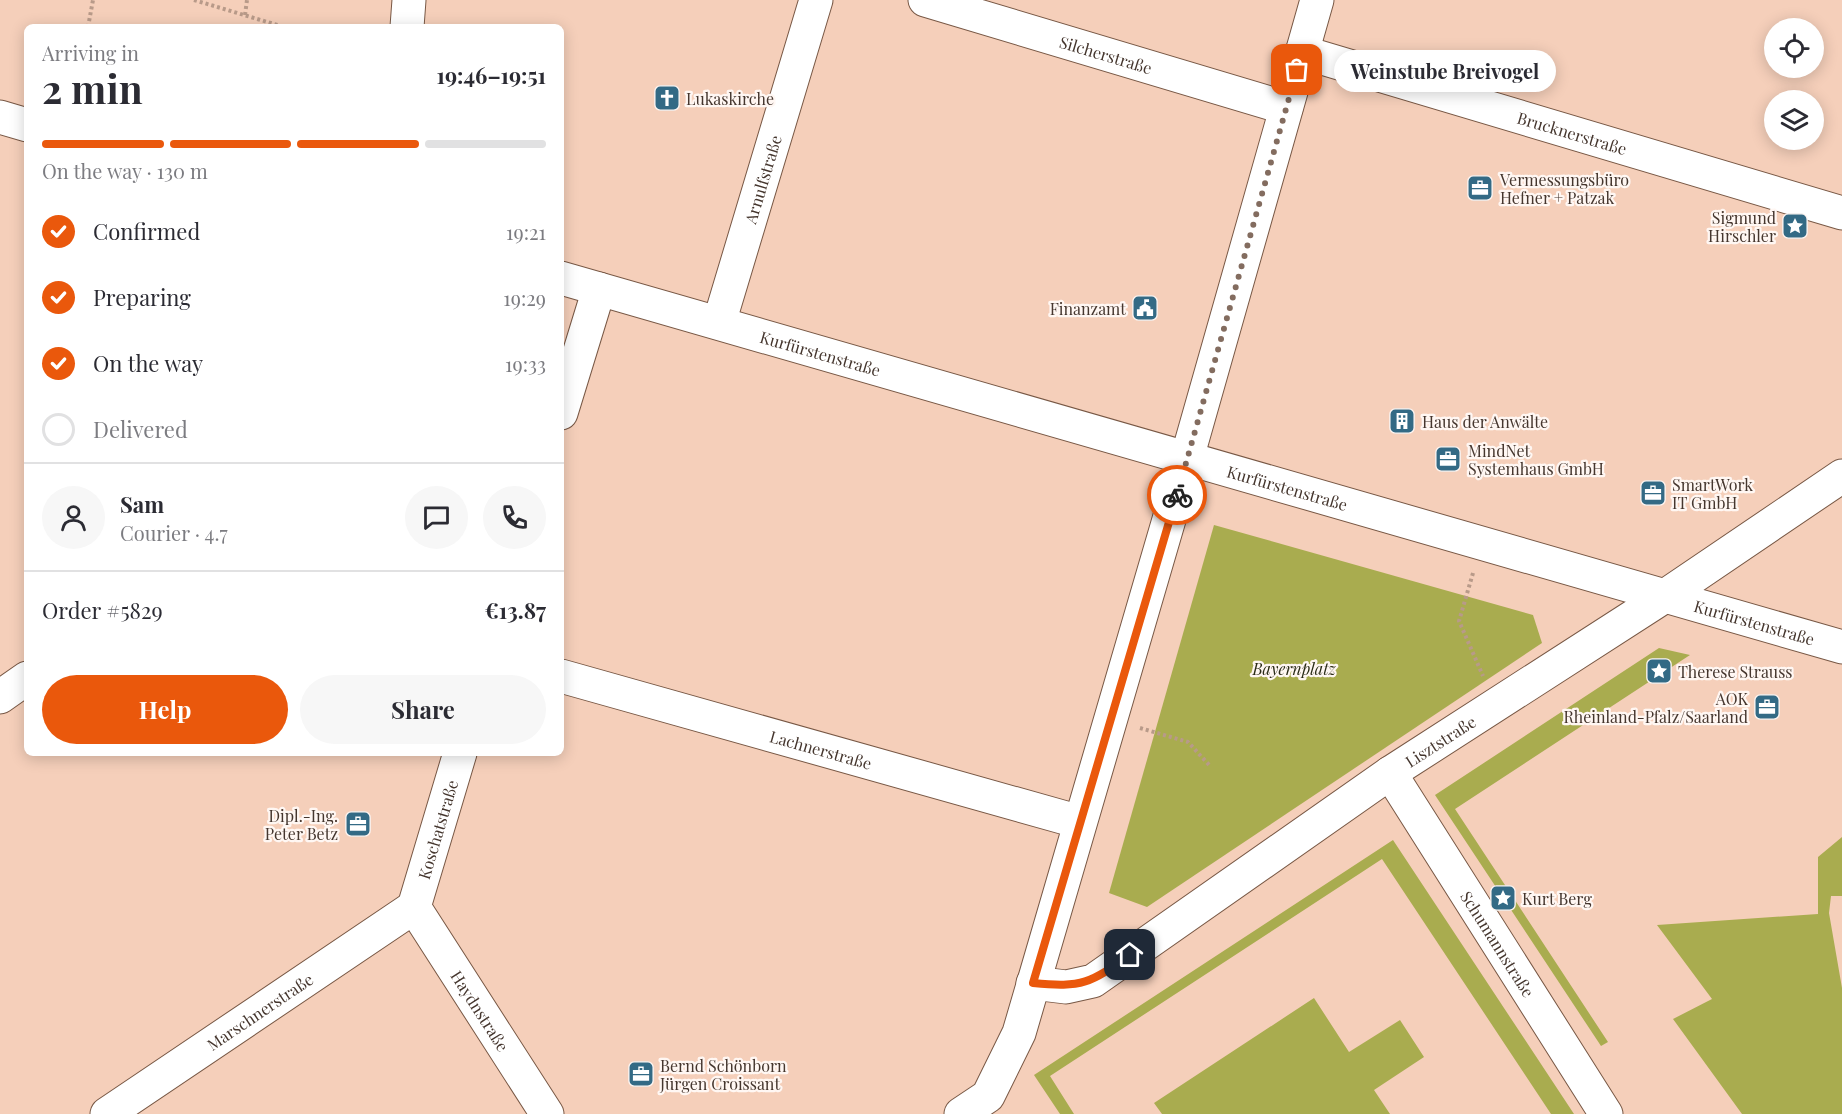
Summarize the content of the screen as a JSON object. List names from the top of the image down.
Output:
{
  "streets": {
    "street": [
      "Silcherstraße",
      "Brucknerstraße",
      "Arnulfstraße",
      "Kurfürstenstraße",
      "Lisztstraße",
      "Lachnerstraße",
      "Koschatstraße",
      "Schumannstraße",
      "Marschnerstraße",
      "Haydnstraße"
    ]
  },
  "crossings": [
    ["Arnulfstraße", "Kurfürstenstraße"],
    ["Kurfürstenstraße", "Lisztstraße"],
    ["Lisztstraße", "Schumannstraße"],
    ["Koschatstraße", "Marschnerstraße"],
    ["Koschatstraße", "Haydnstraße"],
    ["Marschnerstraße", "Haydnstraße"]
  ],
  "parks": ["Bayernplatz"],
  "places": {
    "other": ["Weinstube Breivogel"],
    "church": ["Lukaskirche"],
    "office": [
      "Vermessungsbüro Hefner + Patzak",
      "MindNet Systemhaus GmbH",
      "SmartWork IT GmbH",
      "AOK Rheinland-Pfalz/Saarland",
      "Dipl.-Ing. Peter Betz",
      "Bernd Schönborn Jürgen Croissant"
    ],
    "place": ["Sigmund Hirschler", "Therese Strauss", "Kurt Berg"],
    "public building": ["Finanzamt"],
    "building": ["Haus der Anwälte"]
  },
  "page": {
    "heading": ["2 min", "Arriving in", "19:46–19:51"],
    "panel": [
      "Sam",
      "Courier · 4.7",
      "Order #5829",
      "€13.87"
    ],
    "bubble": "Weinstube Breivogel",
    "bar": "On the way · 130 m",
    "list": [
      ["Confirmed", "19:21"],
      ["Preparing", "19:29"],
      ["On the way", "19:33"],
      "Delivered"
    ],
    "buttons": ["Help", "Share"]
  }
}
